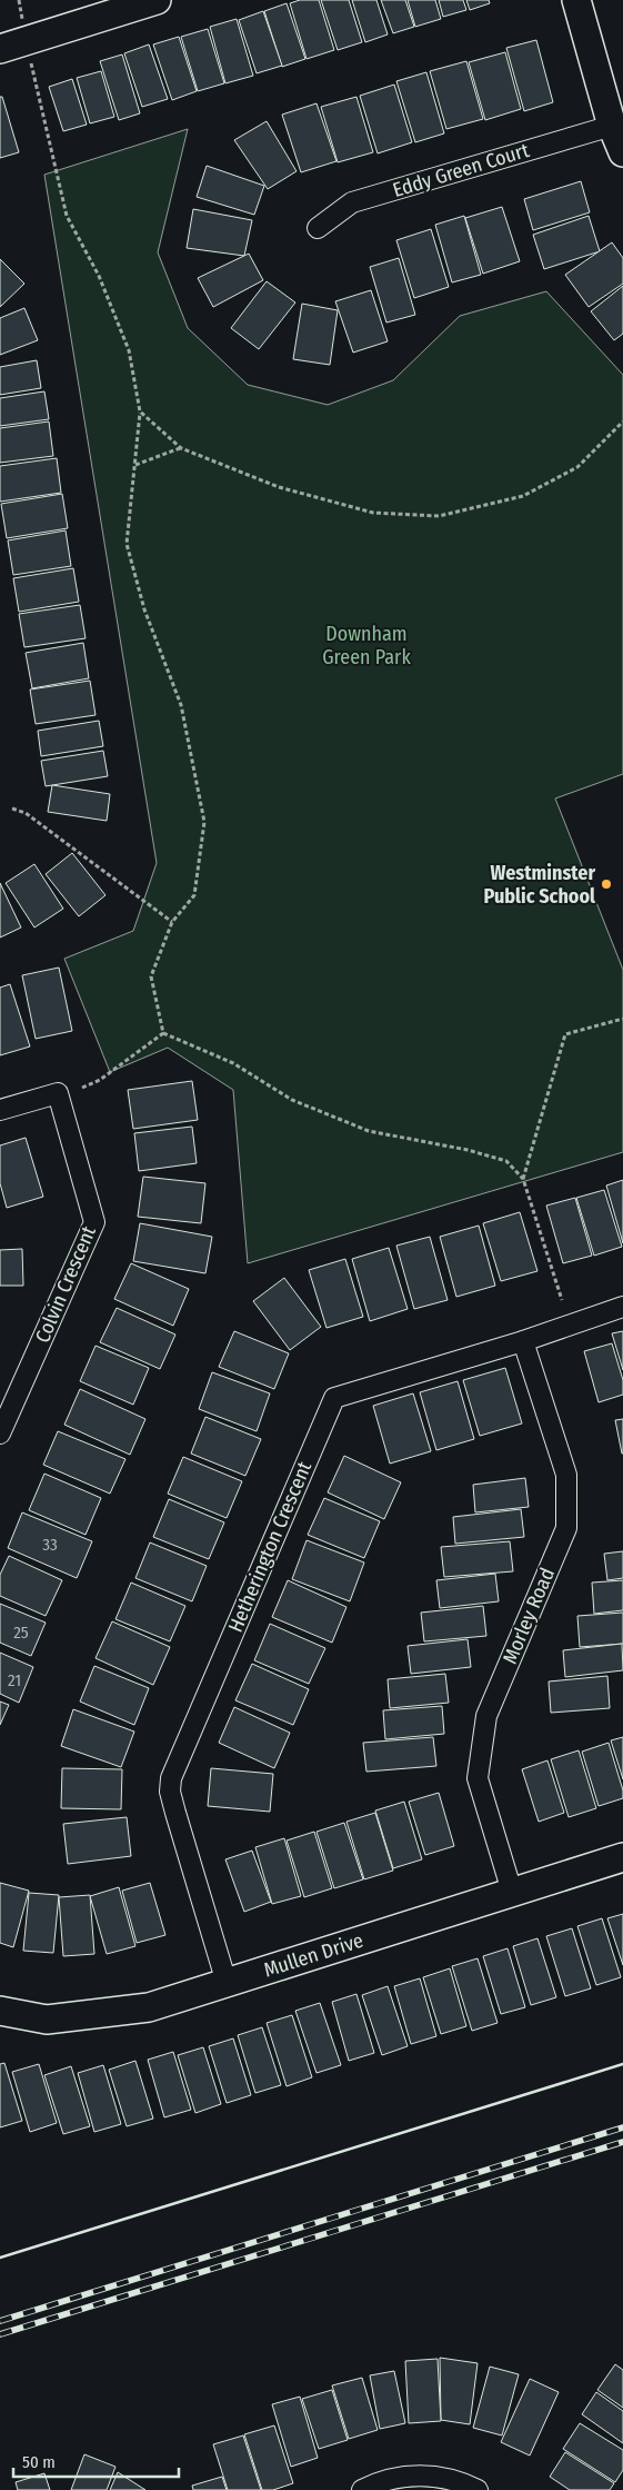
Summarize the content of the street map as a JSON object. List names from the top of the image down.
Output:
{
  "streets": {
    "street": [
      "Eddy Green Court",
      "Colvin Crescent",
      "Hetherington Crescent",
      "Morley Road",
      "Mullen Drive"
    ]
  },
  "crossings": [
    ["Hetherington Crescent", "Morley Road"],
    ["Hetherington Crescent", "Mullen Drive"],
    ["Morley Road", "Mullen Drive"]
  ],
  "parks": ["Downham Green Park"],
  "places": ["Westminster Public School"],
  "house_numbers": ["33", "25", "21"],
  "scale_bar": "50 m"
}
